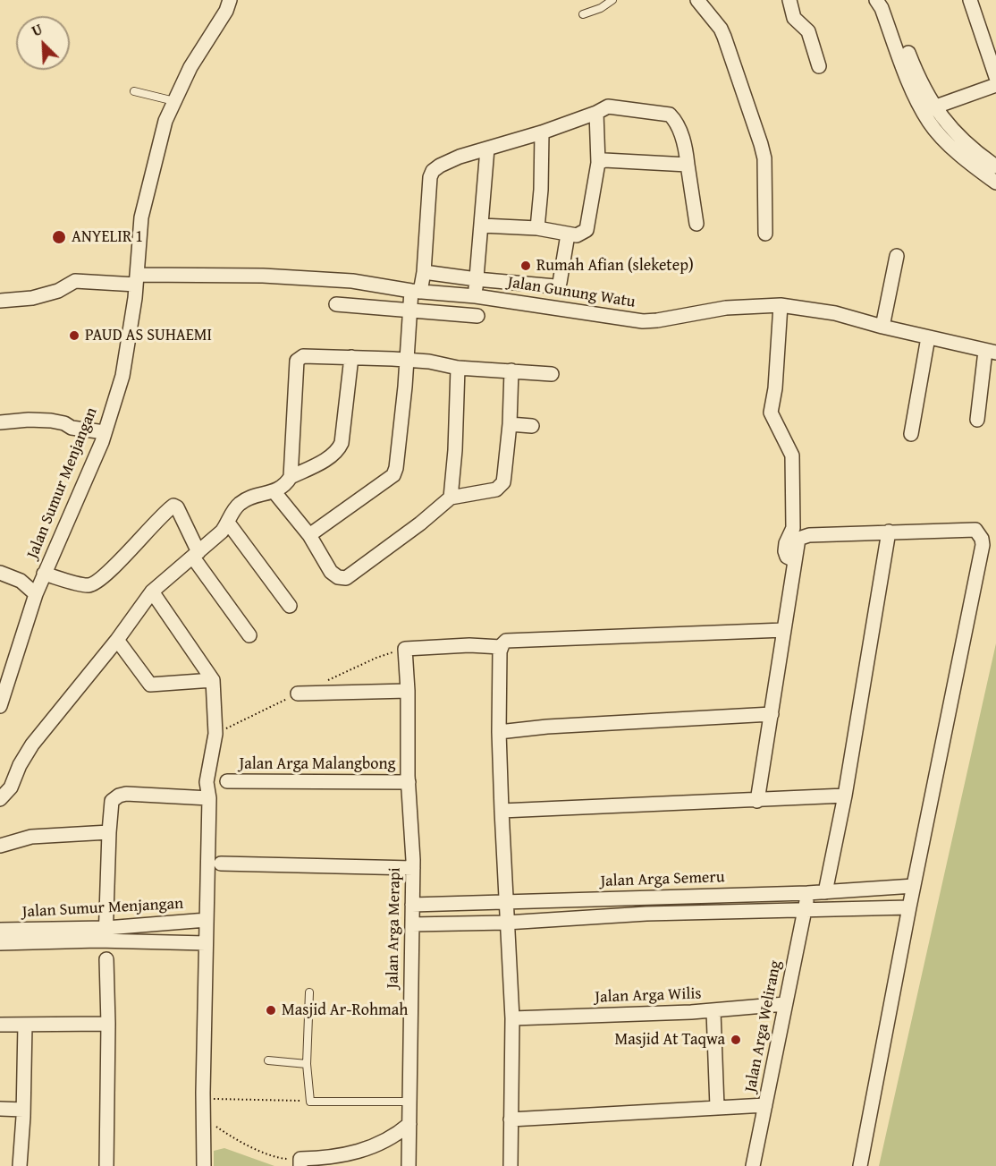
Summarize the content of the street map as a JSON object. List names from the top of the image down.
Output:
{
  "streets": {
    "street": [
      "Jalan Gunung Watu",
      "Jalan Sumur Menjangan",
      "Jalan Arga Malangbong",
      "Jalan Arga Semeru",
      "Jalan Arga Merapi",
      "Jalan Arga Wilis",
      "Jalan Arga Welirang"
    ]
  },
  "crossings": [
    ["Jalan Gunung Watu", "Jalan Sumur Menjangan"],
    ["Jalan Arga Malangbong", "Jalan Arga Merapi"],
    ["Jalan Arga Semeru", "Jalan Arga Merapi"],
    ["Jalan Arga Semeru", "Jalan Arga Welirang"],
    ["Jalan Arga Wilis", "Jalan Arga Welirang"]
  ],
  "places": [
    "ANYELIR 1",
    "Rumah Afian (sleketep)",
    "PAUD AS SUHAEMI",
    "Masjid Ar-Rohmah",
    "Masjid At Taqwa"
  ],
  "north": "top left"
}
